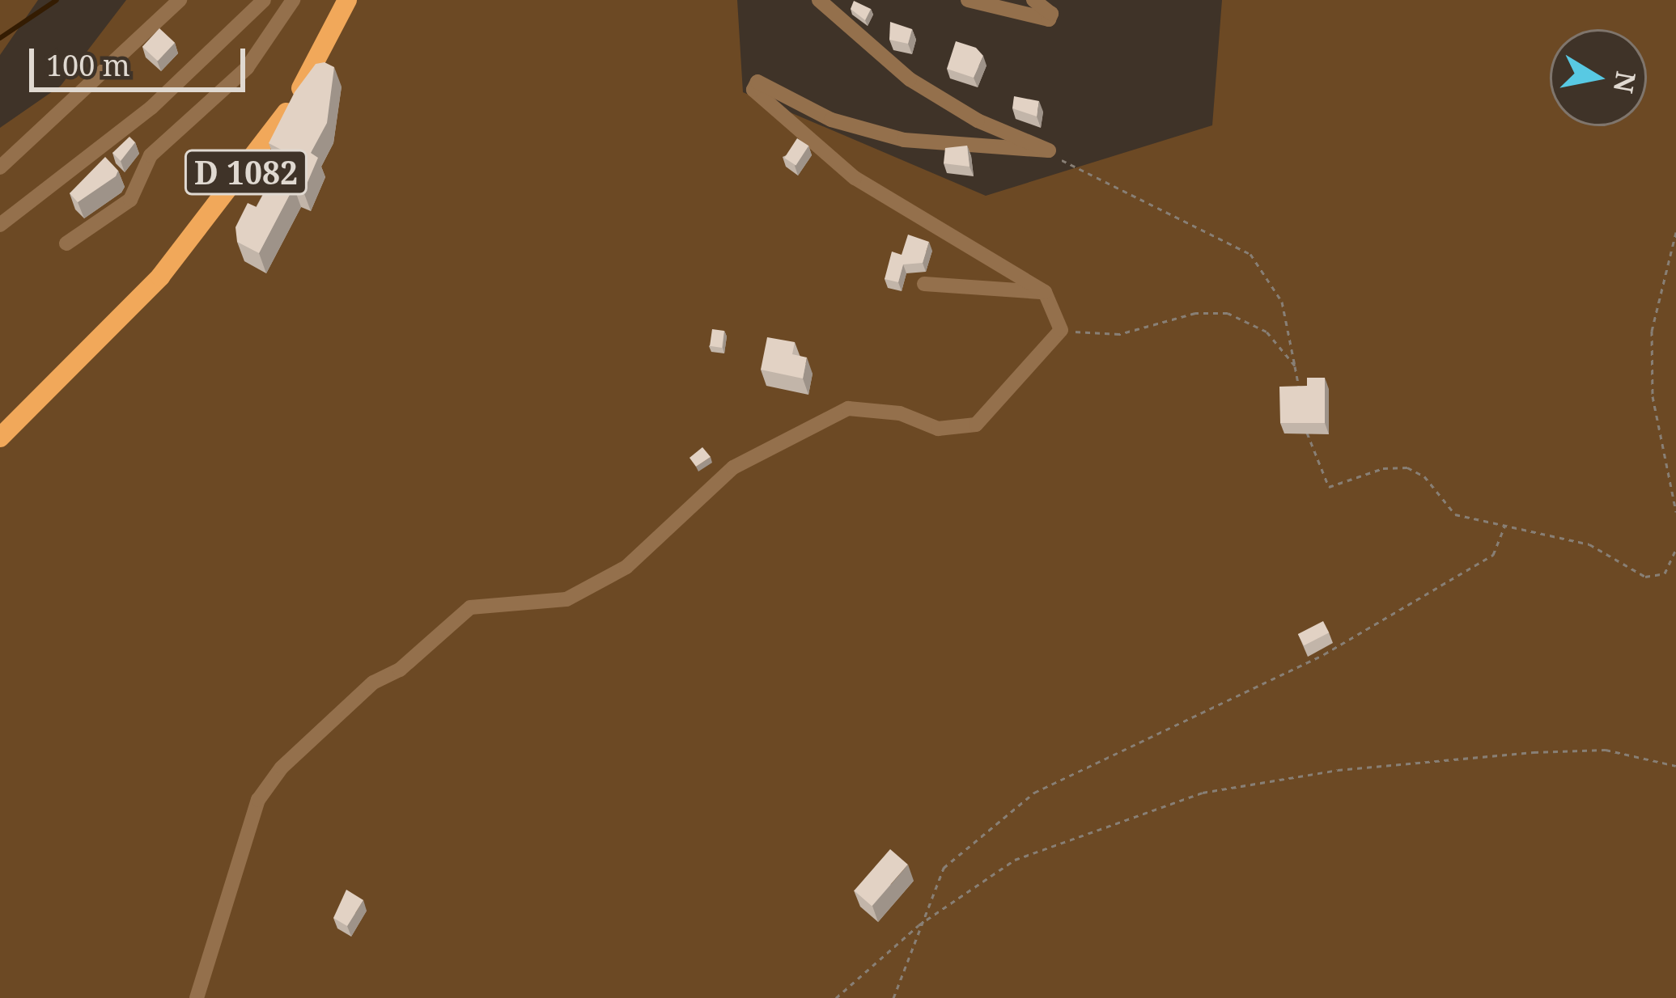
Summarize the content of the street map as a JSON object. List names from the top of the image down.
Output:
{
  "streets": {
    "main road": ["D 1082"]
  },
  "scale_bar": "100 m",
  "north": "right"
}
